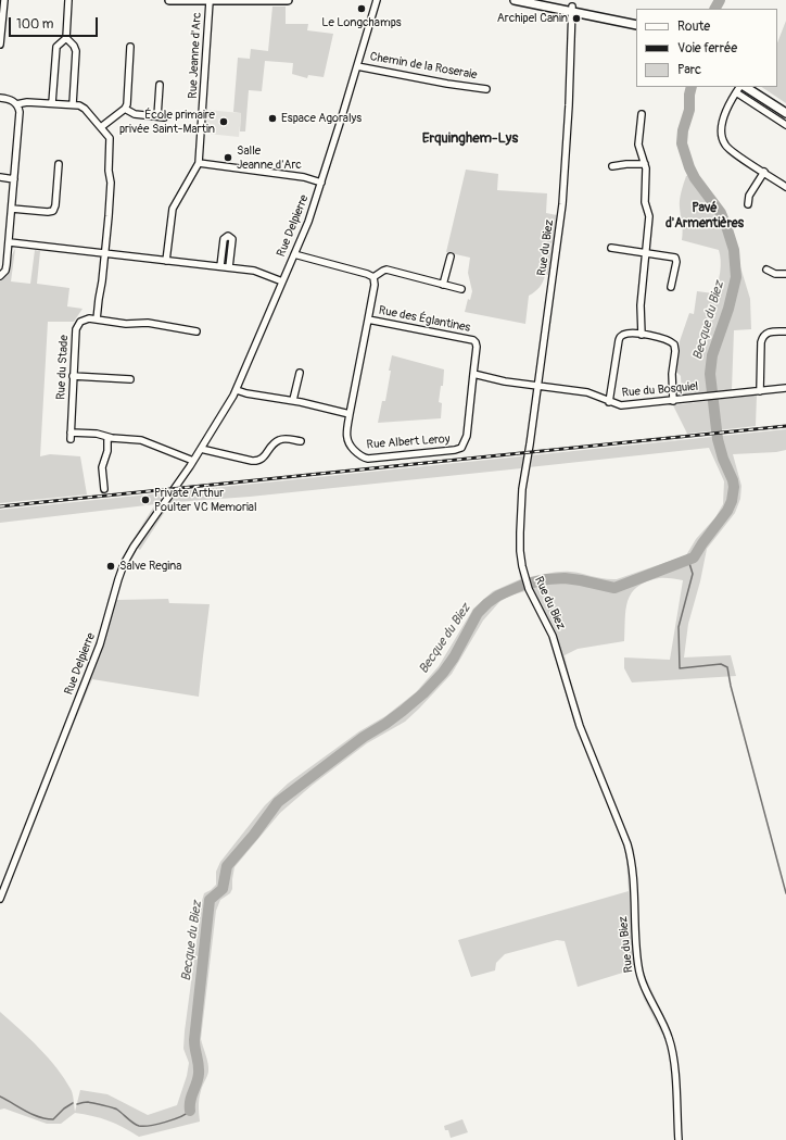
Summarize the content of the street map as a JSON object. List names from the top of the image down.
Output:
{
  "streets": {
    "street": [
      "Rue Jeanne d'Arc",
      "Chemin de la Roseraie",
      "Rue Delpierre",
      "Rue du Biez",
      "Rue des Églantines",
      "Rue du Stade",
      "Rue du Bosquiel",
      "Rue Albert Leroy"
    ]
  },
  "crossings": [
    ["Chemin de la Roseraie", "Rue Delpierre"],
    ["Rue du Biez", "Rue du Bosquiel"],
    ["Rue des Églantines", "Rue Albert Leroy"]
  ],
  "districts": ["Erquinghem-Lys", "Pavé d'Armentières"],
  "water": ["Becque du Biez"],
  "places": [
    "Le Longchamps",
    "Archipel Canin",
    "Espace Agoralys",
    "École primaire privée Saint-Martin",
    "Salle Jeanne d'Arc",
    "Private Arthur Poulter VC Memorial",
    "Salve Regina"
  ],
  "legend": ["Route", "Voie ferrée", "Parc"],
  "scale_bar": "100 m"
}
